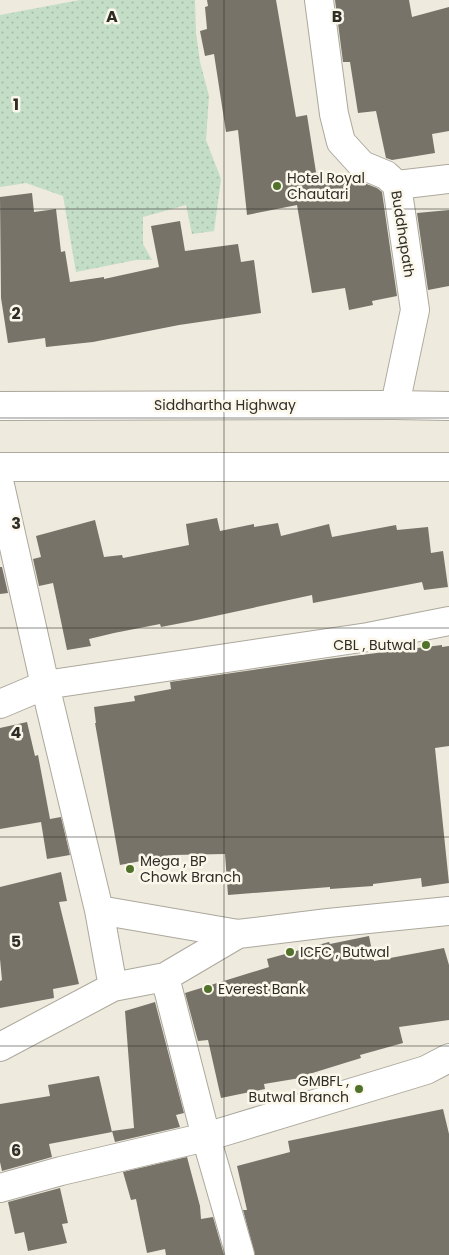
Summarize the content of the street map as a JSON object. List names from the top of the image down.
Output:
{
  "streets": {
    "main road": ["Buddhapath", "Siddhartha Highway"]
  },
  "crossings": [
    ["Buddhapath", "Siddhartha Highway"]
  ],
  "places": [
    "Hotel Royal Chautari",
    "CBL , Butwal",
    "Mega , BP Chowk Branch",
    "ICFC , Butwal",
    "Everest Bank",
    "GMBFL , Butwal Branch"
  ],
  "grid": {
    "columns": ["A", "B"],
    "rows": [
      "1",
      "2",
      "3",
      "4",
      "5",
      "6"
    ]
  }
}
